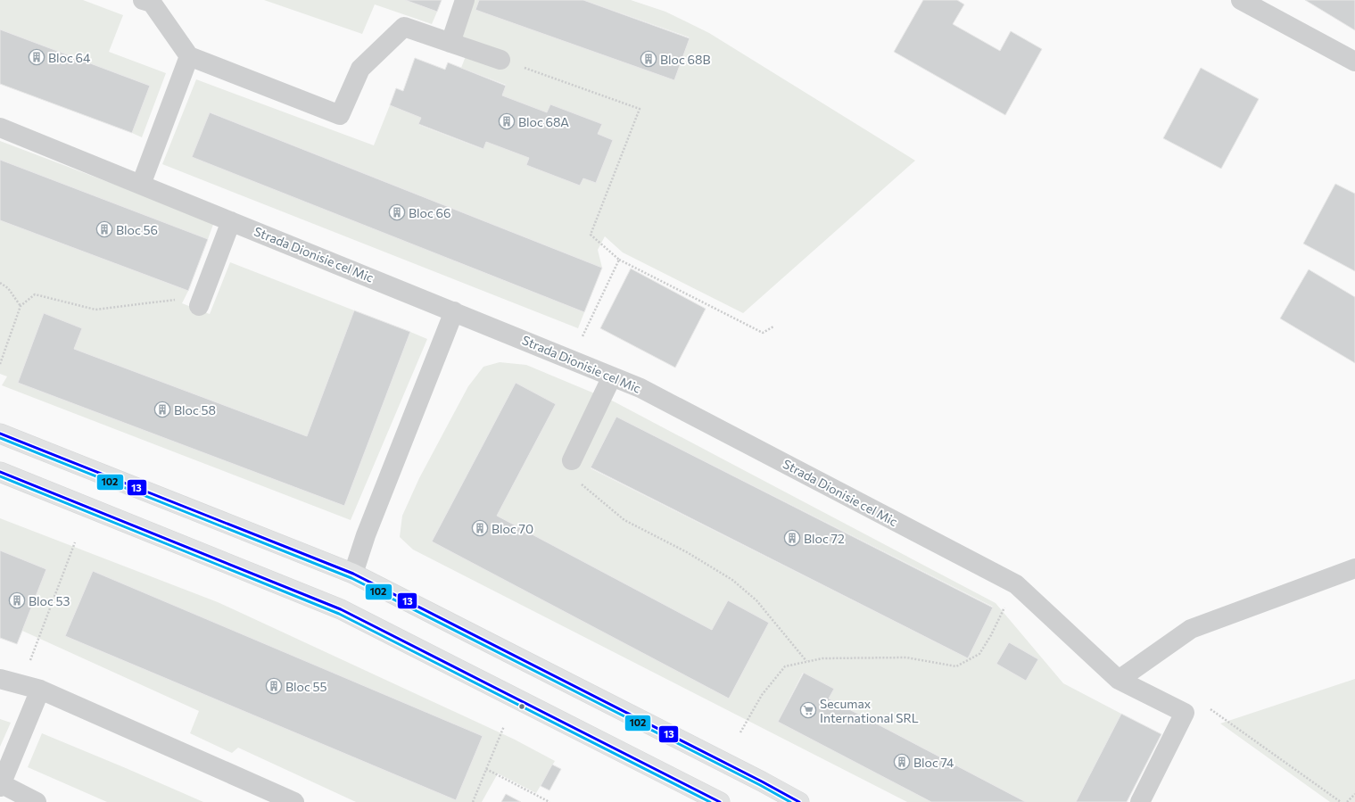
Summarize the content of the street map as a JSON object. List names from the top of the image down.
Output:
{
  "streets": {
    "street": ["Strada Dionisie cel Mic"]
  },
  "places": {
    "building": [
      "Bloc 64",
      "Bloc 68B",
      "Bloc 68A",
      "Bloc 66",
      "Bloc 56",
      "Bloc 58",
      "Bloc 70",
      "Bloc 72",
      "Bloc 53",
      "Bloc 55",
      "Bloc 74"
    ],
    "supermarket": ["Secumax International SRL"]
  },
  "lines": ["transit line 13", "transit line 102"]
}
